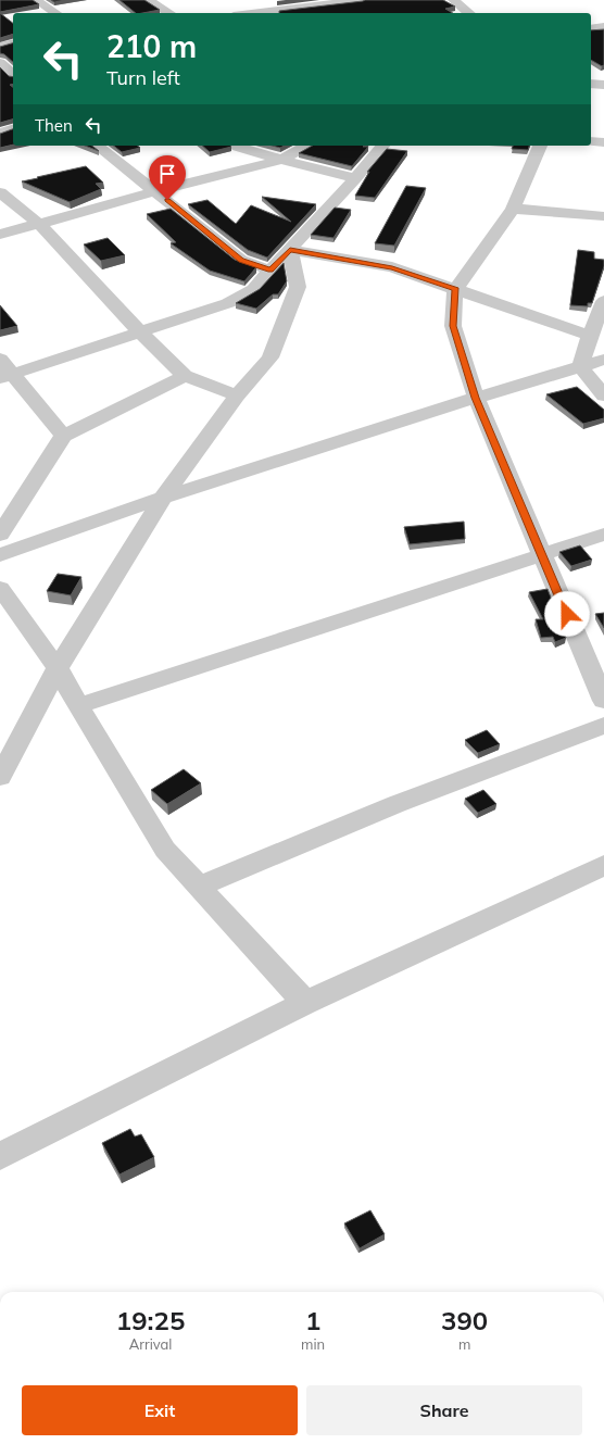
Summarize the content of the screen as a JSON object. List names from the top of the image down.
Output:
{
  "page": {
    "turn": ["210 m", "Turn left"],
    "then": "Then",
    "eta": [
      "19:25",
      "Arrival",
      "1",
      "min",
      "390",
      "m"
    ],
    "buttons": ["Exit", "Share"]
  }
}
